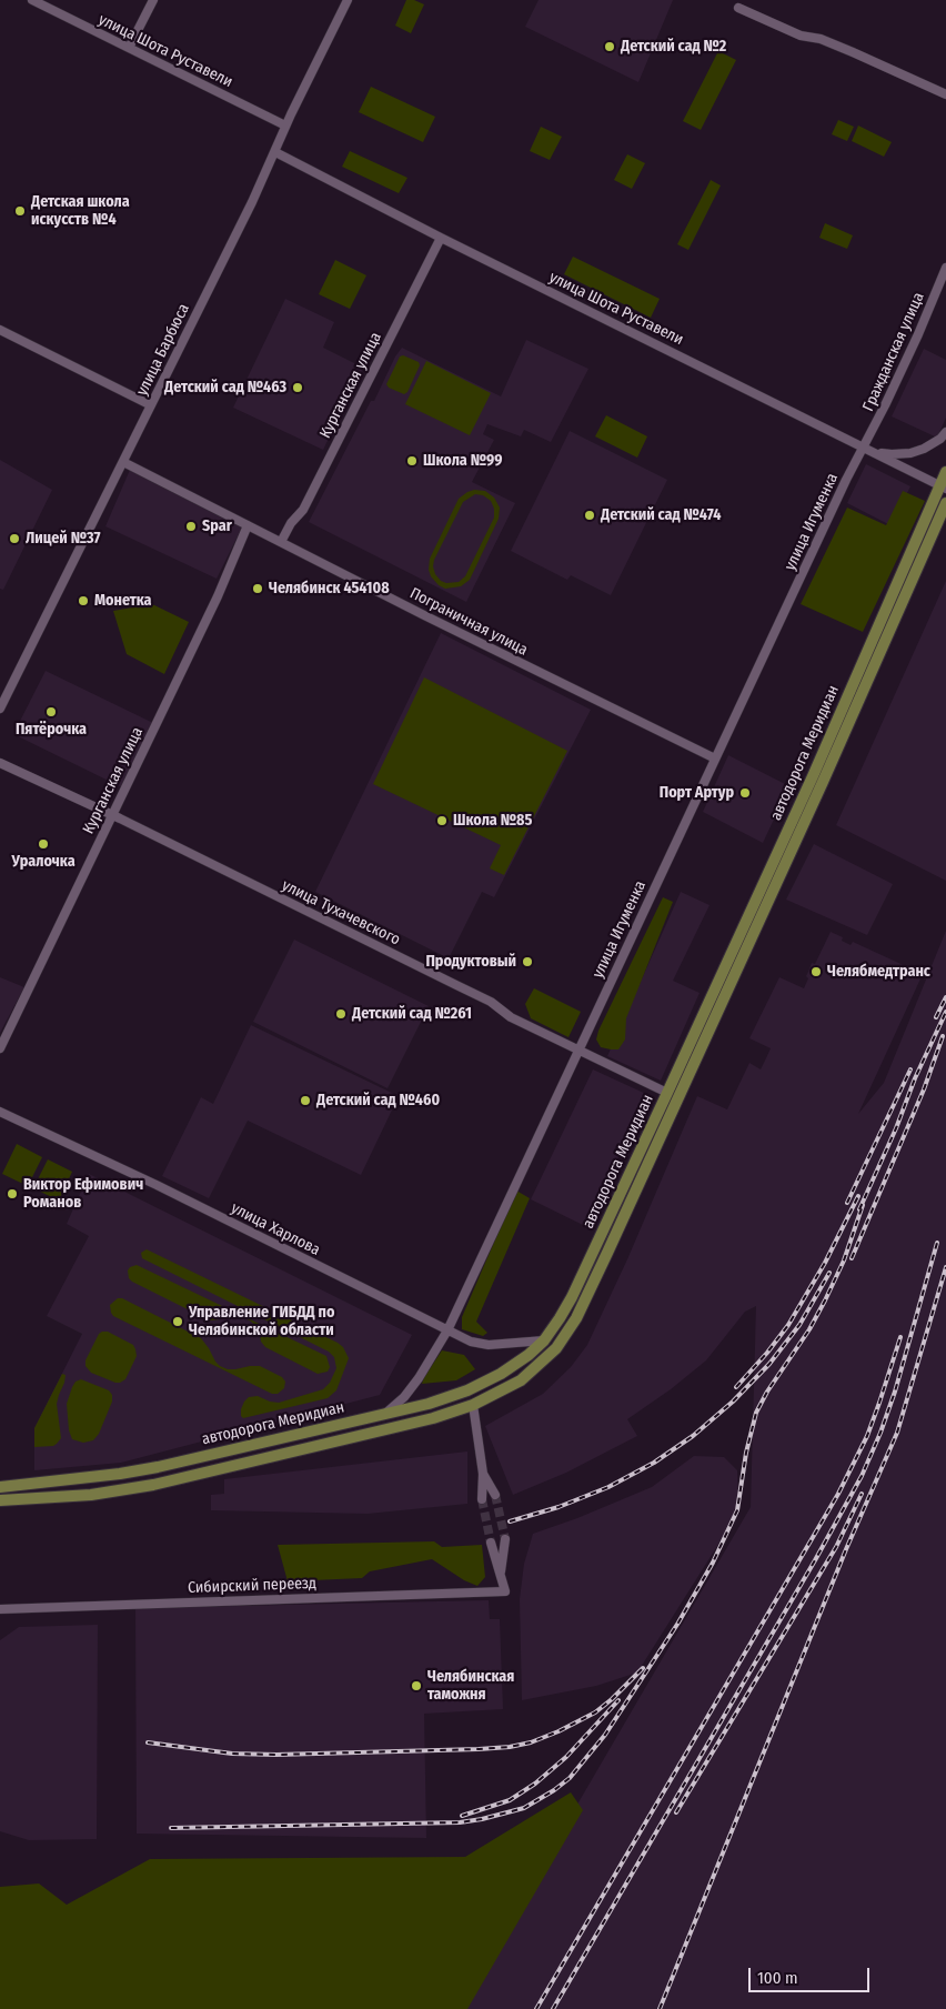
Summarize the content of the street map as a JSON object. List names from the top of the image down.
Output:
{
  "streets": {
    "main road": ["автодорога Меридиан"],
    "street": [
      "улица Шота Руставели",
      "улица Барбюса",
      "Гражданская улица",
      "Курганская улица",
      "улица Игуменка",
      "Пограничная улица",
      "улица Тухачевского",
      "улица Харлова",
      "Сибирский переезд"
    ]
  },
  "crossings": [
    ["улица Шота Руставели", "улица Барбюса"],
    ["улица Шота Руставели", "Гражданская улица"],
    ["улица Шота Руставели", "Курганская улица"],
    ["улица Шота Руставели", "улица Игуменка"],
    ["улица Шота Руставели", "автодорога Меридиан"],
    ["улица Барбюса", "Пограничная улица"],
    ["Гражданская улица", "улица Игуменка"],
    ["Курганская улица", "Пограничная улица"],
    ["Курганская улица", "улица Тухачевского"],
    ["улица Игуменка", "Пограничная улица"],
    ["улица Игуменка", "автодорога Меридиан"],
    ["улица Игуменка", "улица Тухачевского"],
    ["улица Игуменка", "улица Харлова"],
    ["автодорога Меридиан", "улица Тухачевского"],
    ["автодорога Меридиан", "улица Харлова"]
  ],
  "places": [
    "Детский сад №2",
    "Детская школа искусств №4",
    "Детский сад №463",
    "Школа №99",
    "Детский сад №474",
    "Spar",
    "Лицей №37",
    "Челябинск 454108",
    "Монетка",
    "Пятёрочка",
    "Порт Артур",
    "Школа №85",
    "Уралочка",
    "Продуктовый",
    "Челябмедтранс",
    "Детский сад №261",
    "Детский сад №460",
    "Виктор Ефимович Романов",
    "Управление ГИБДД по Челябинской области",
    "Челябинская таможня"
  ],
  "scale_bar": "100 m"
}
